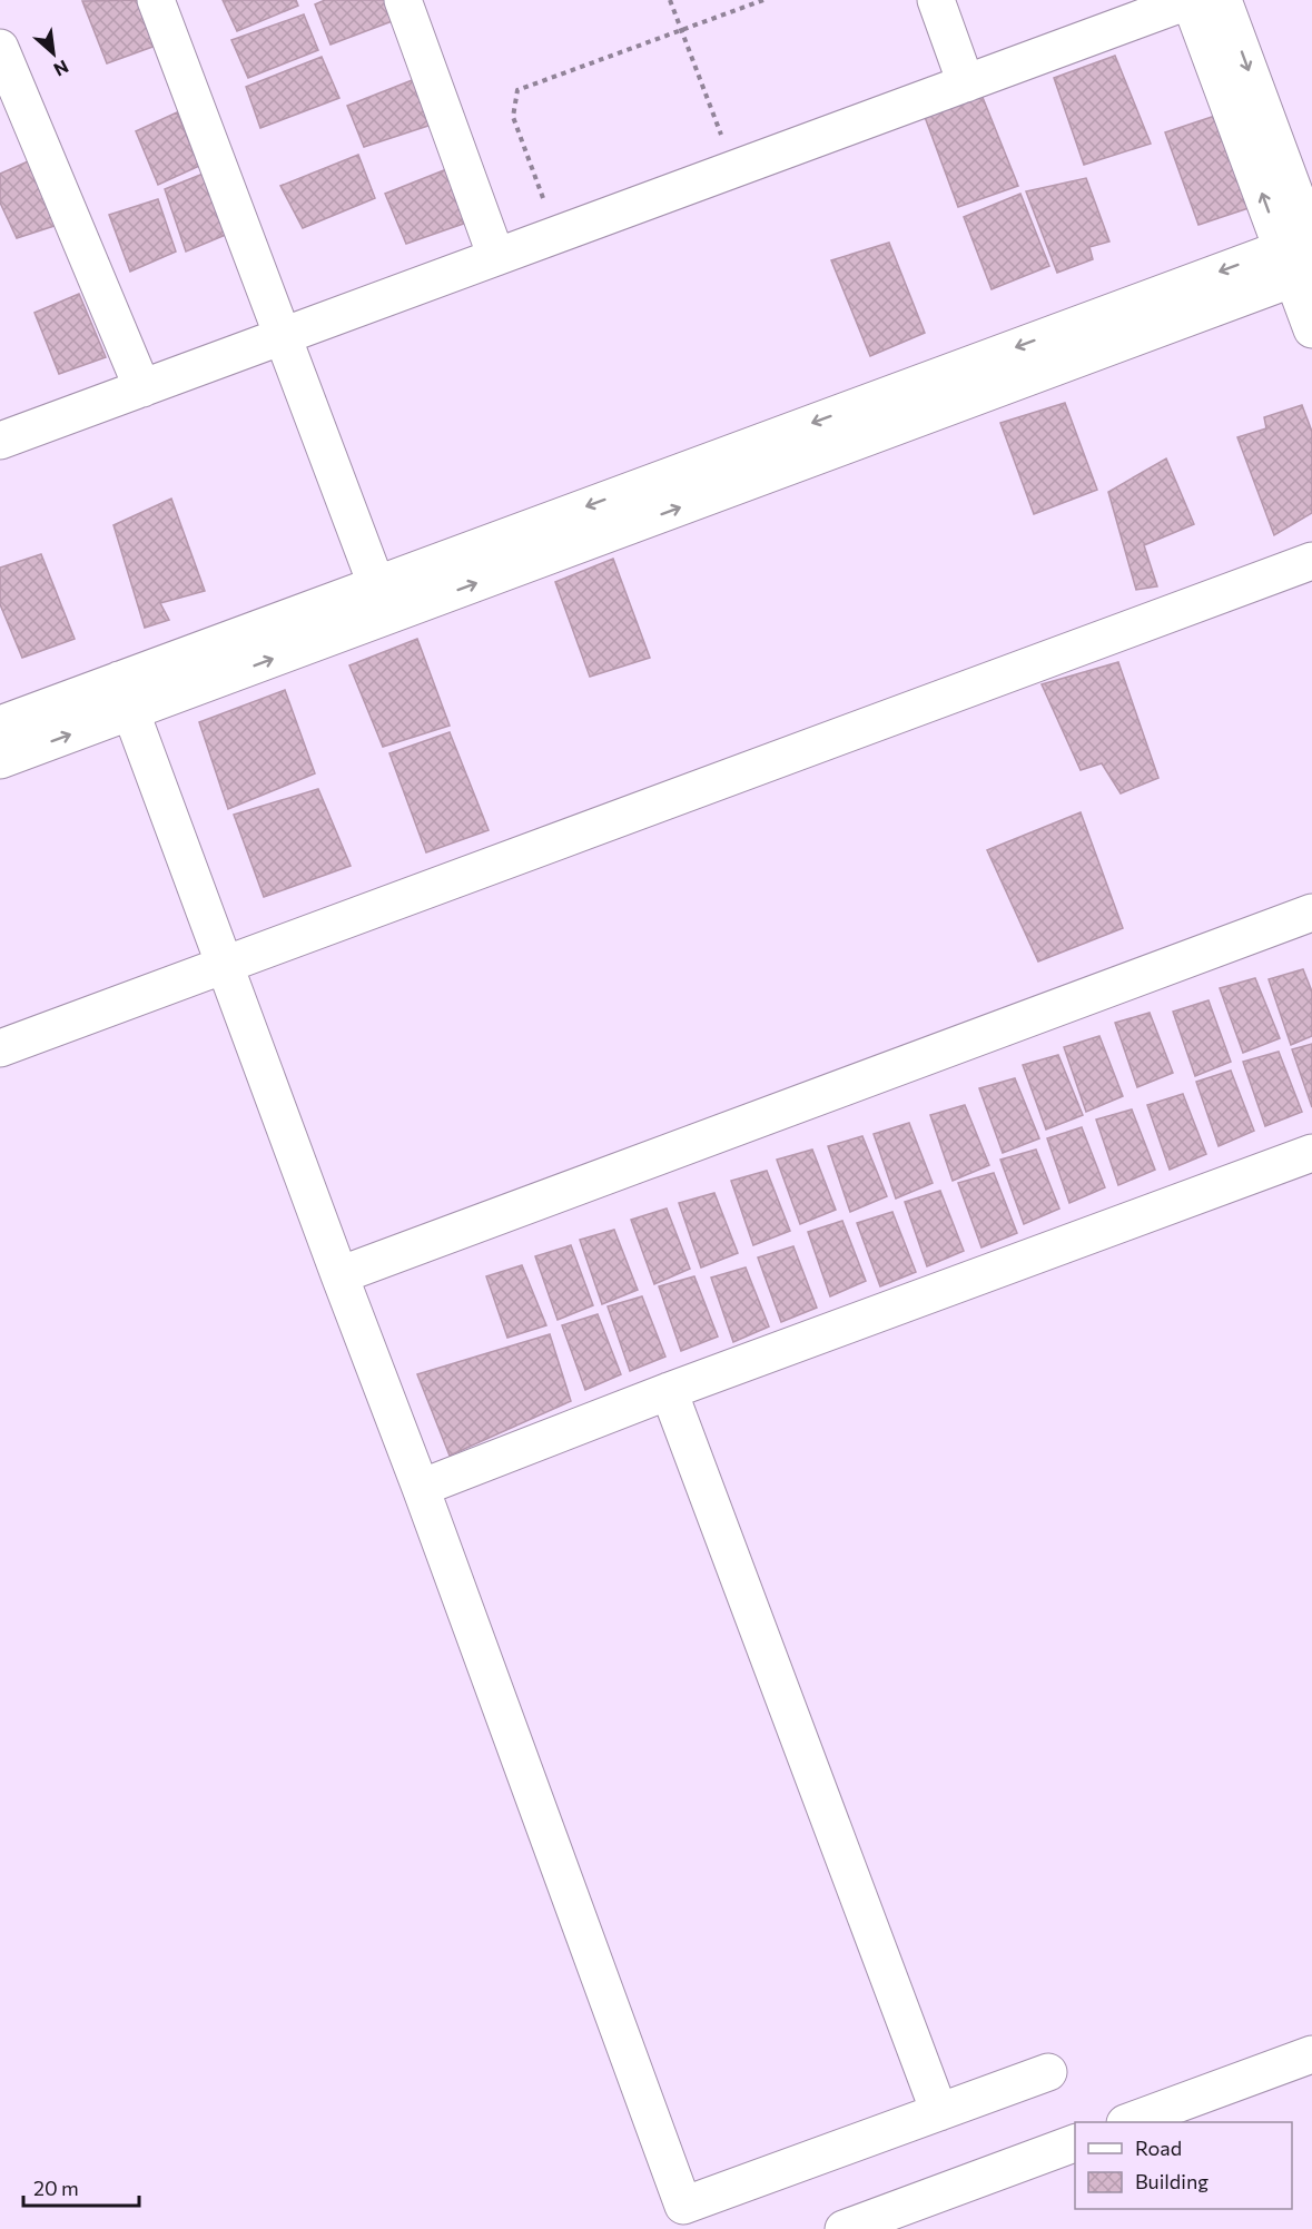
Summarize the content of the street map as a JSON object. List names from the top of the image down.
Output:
{
  "legend": ["Road", "Building"],
  "scale_bar": "20 m",
  "north": "bottom right"
}
